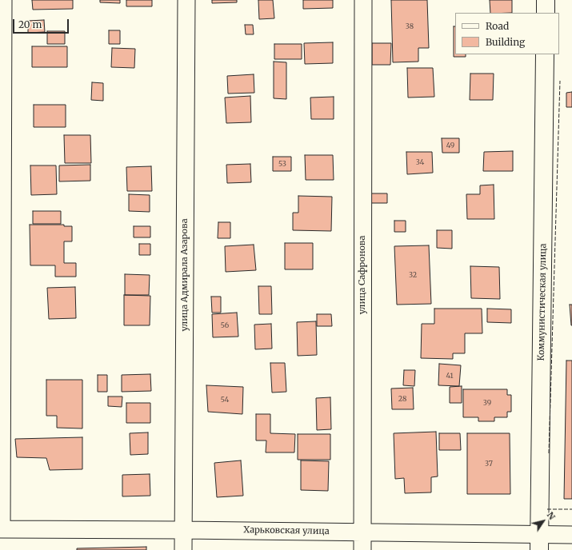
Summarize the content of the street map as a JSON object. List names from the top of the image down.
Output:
{
  "streets": {
    "street": [
      "улица Адмирала Азарова",
      "улица Сафронова",
      "Коммунистическая улица",
      "Харьковская улица"
    ]
  },
  "crossings": [
    ["улица Адмирала Азарова", "Харьковская улица"],
    ["улица Сафронова", "Харьковская улица"],
    ["Коммунистическая улица", "Харьковская улица"]
  ],
  "house_numbers": [
    "38",
    "49",
    "34",
    "53",
    "32",
    "56",
    "41",
    "28",
    "54",
    "39",
    "37"
  ],
  "legend": ["Road", "Building"],
  "scale_bar": "20 m",
  "north": "top right"
}
